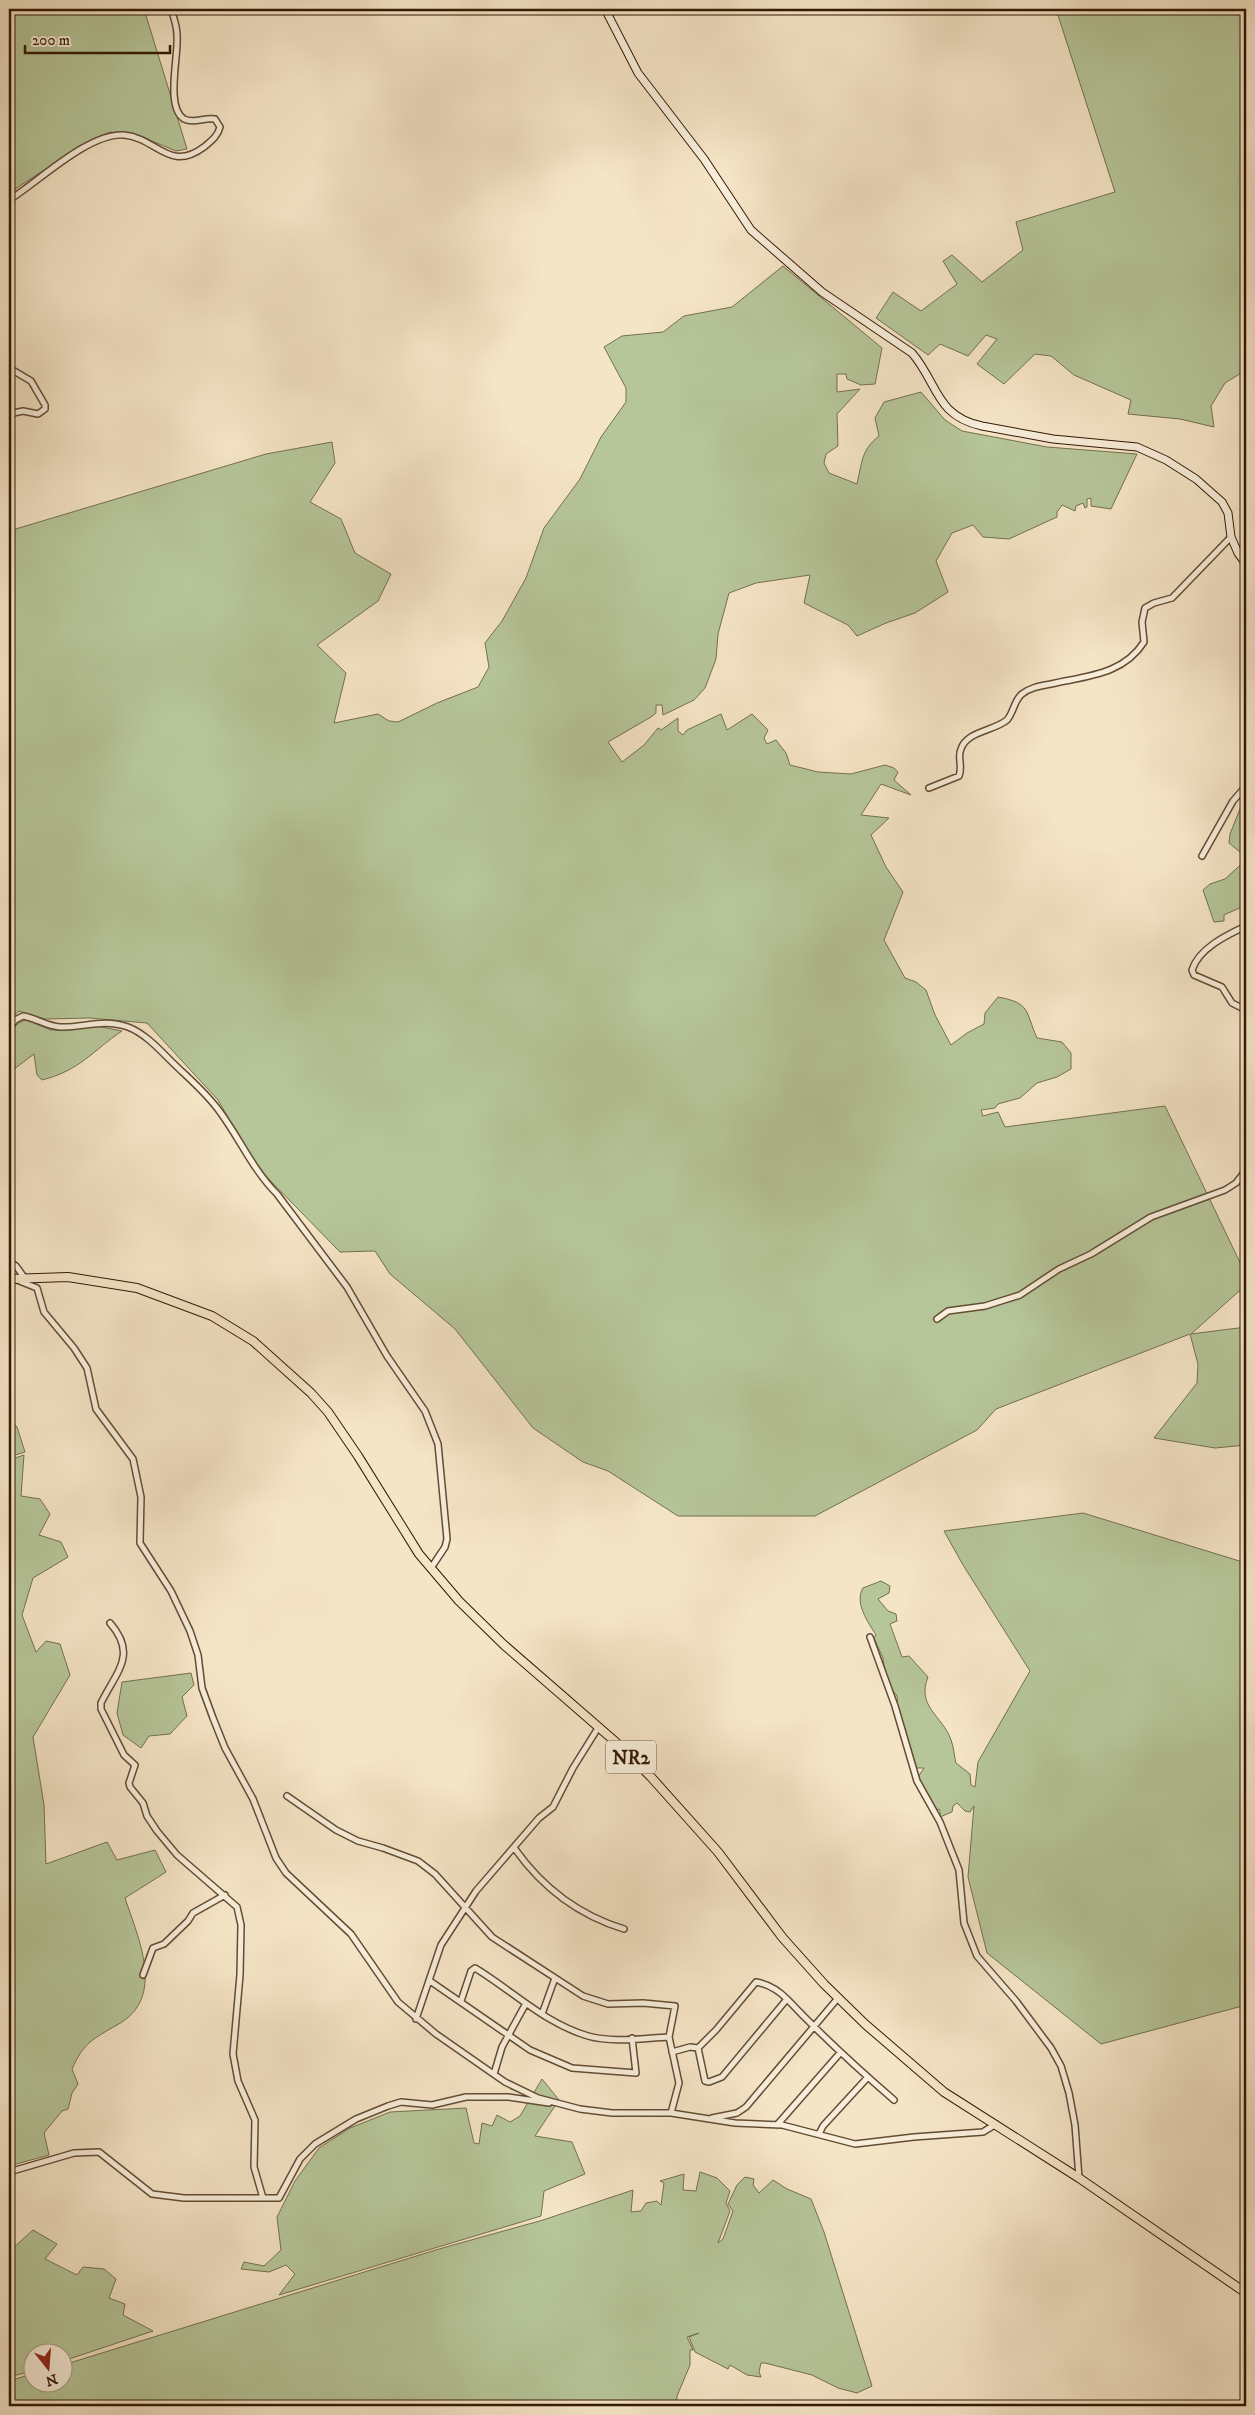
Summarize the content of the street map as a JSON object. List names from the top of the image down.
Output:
{
  "streets": {
    "highway": ["NR2"]
  },
  "scale_bar": "200 m",
  "north": "bottom"
}
